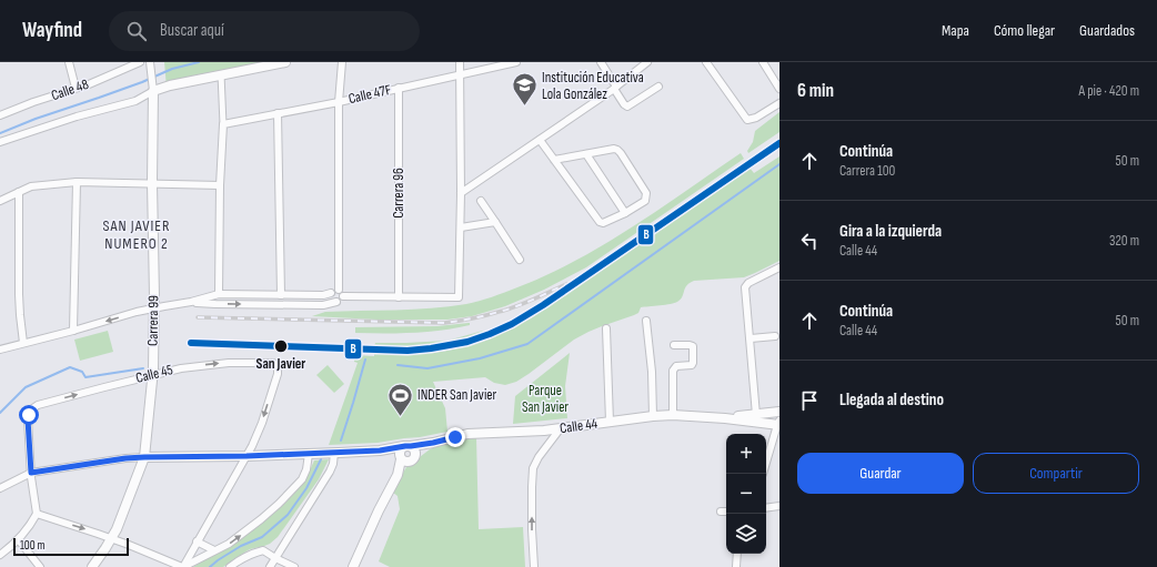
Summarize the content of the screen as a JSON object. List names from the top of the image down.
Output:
{
  "streets": {
    "street": [
      "Calle 48",
      "Calle 47F",
      "Carrera 96",
      "Carrera 99",
      "Calle 45",
      "Calle 44"
    ]
  },
  "crossings": [
    ["Calle 47F", "Carrera 96"],
    ["Carrera 99", "Calle 45"],
    ["Carrera 99", "Calle 44"],
    ["Calle 45", "Calle 44"]
  ],
  "districts": ["SAN JAVIER NUMERO 2"],
  "parks": ["Parque San Javier"],
  "places": {
    "school or university": ["Institución Educativa Lola González"],
    "other": ["San Javier"],
    "sports": ["INDER San Javier"]
  },
  "lines": ["transit line B"],
  "scale_bar": "100 m",
  "page": {
    "header": "Wayfind",
    "search": "Buscar aquí",
    "nav": ["Mapa", "Cómo llegar", "Guardados"],
    "heading": ["6 min", "A pie · 420 m"],
    "list": [
      ["Continúa", "Carrera 100", "50 m"],
      ["Gira a la izquierda", "Calle 44", "320 m"],
      ["Continúa", "Calle 44", "50 m"],
      "Llegada al destino"
    ],
    "map_buttons": ["+", "−"],
    "buttons": ["Guardar", "Compartir"],
    "scale": "100 m"
  }
}
